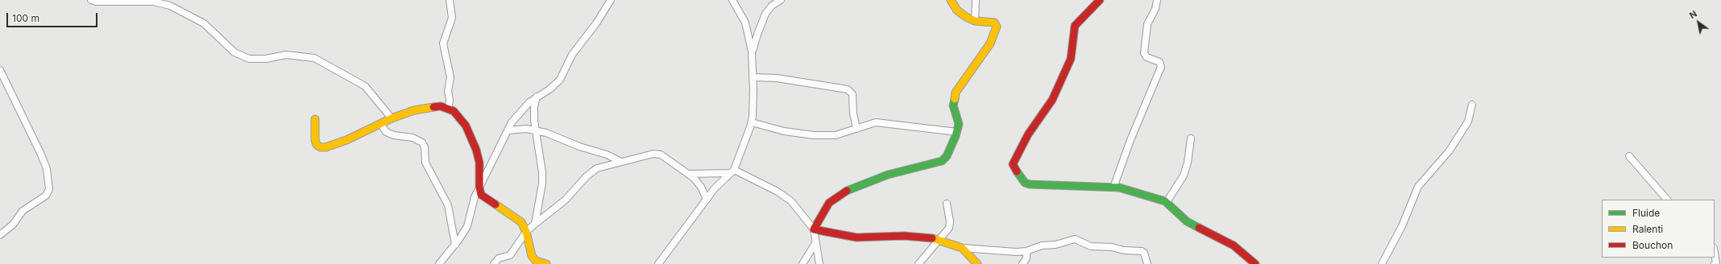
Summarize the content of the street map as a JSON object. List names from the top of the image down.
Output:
{
  "legend": ["Fluide", "Ralenti", "Bouchon"],
  "scale_bar": "100 m",
  "north": "top left"
}
